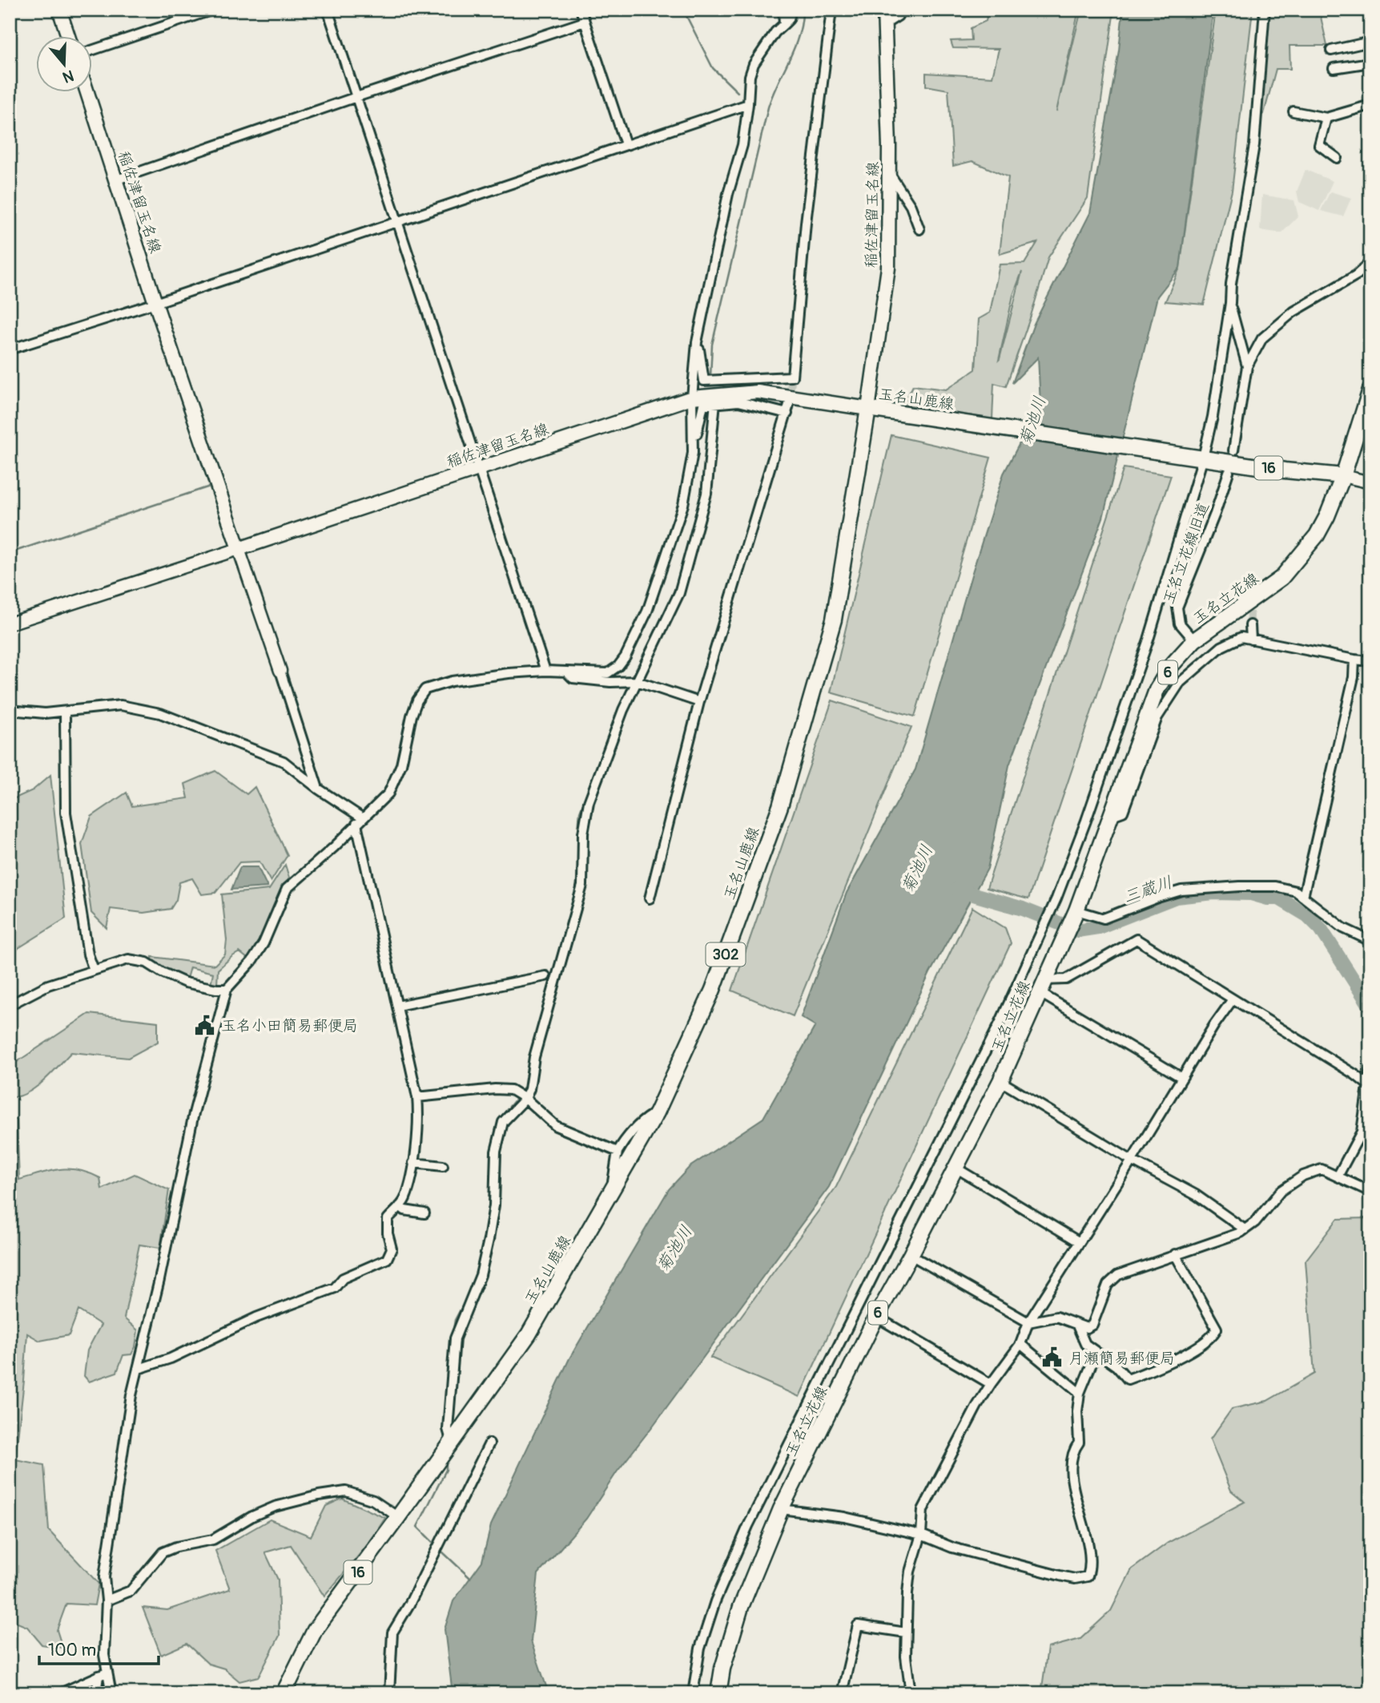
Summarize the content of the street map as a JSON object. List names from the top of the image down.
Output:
{
  "streets": {
    "main road": [
      "稲佐津留玉名線",
      "玉名山鹿線",
      "16",
      "玉名立花線",
      "6",
      "302"
    ],
    "street": ["玉名立花線旧道"]
  },
  "crossings": [
    ["稲佐津留玉名線", "玉名山鹿線"],
    ["玉名山鹿線", "玉名立花線"],
    ["玉名立花線旧道", "玉名立花線"]
  ],
  "water": ["菊池川", "三蔵川"],
  "places": {
    "public building": ["玉名小田簡易郵便局", "月瀬簡易郵便局"]
  },
  "scale_bar": "100 m",
  "north": "bottom"
}
